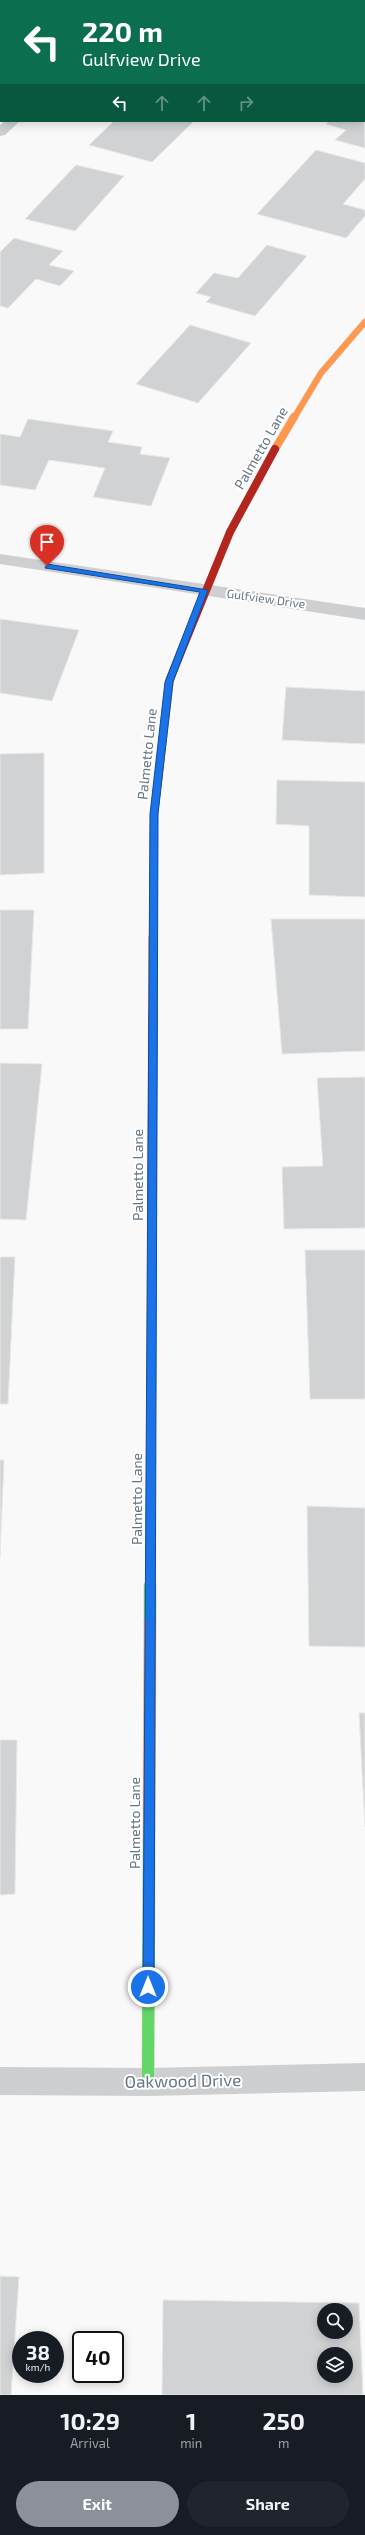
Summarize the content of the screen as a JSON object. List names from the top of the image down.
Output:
{
  "streets": {
    "street": ["Palmetto Lane", "Gulfview Drive", "Oakwood Drive"]
  },
  "crossings": [
    ["Palmetto Lane", "Gulfview Drive"],
    ["Palmetto Lane", "Oakwood Drive"]
  ],
  "page": {
    "turn": ["220 m", "Gulfview Drive"],
    "speed": "38 km/h",
    "limit": "40",
    "eta": [
      "10:29",
      "Arrival",
      "1",
      "min",
      "250",
      "m"
    ],
    "buttons": ["Exit", "Share"]
  }
}
